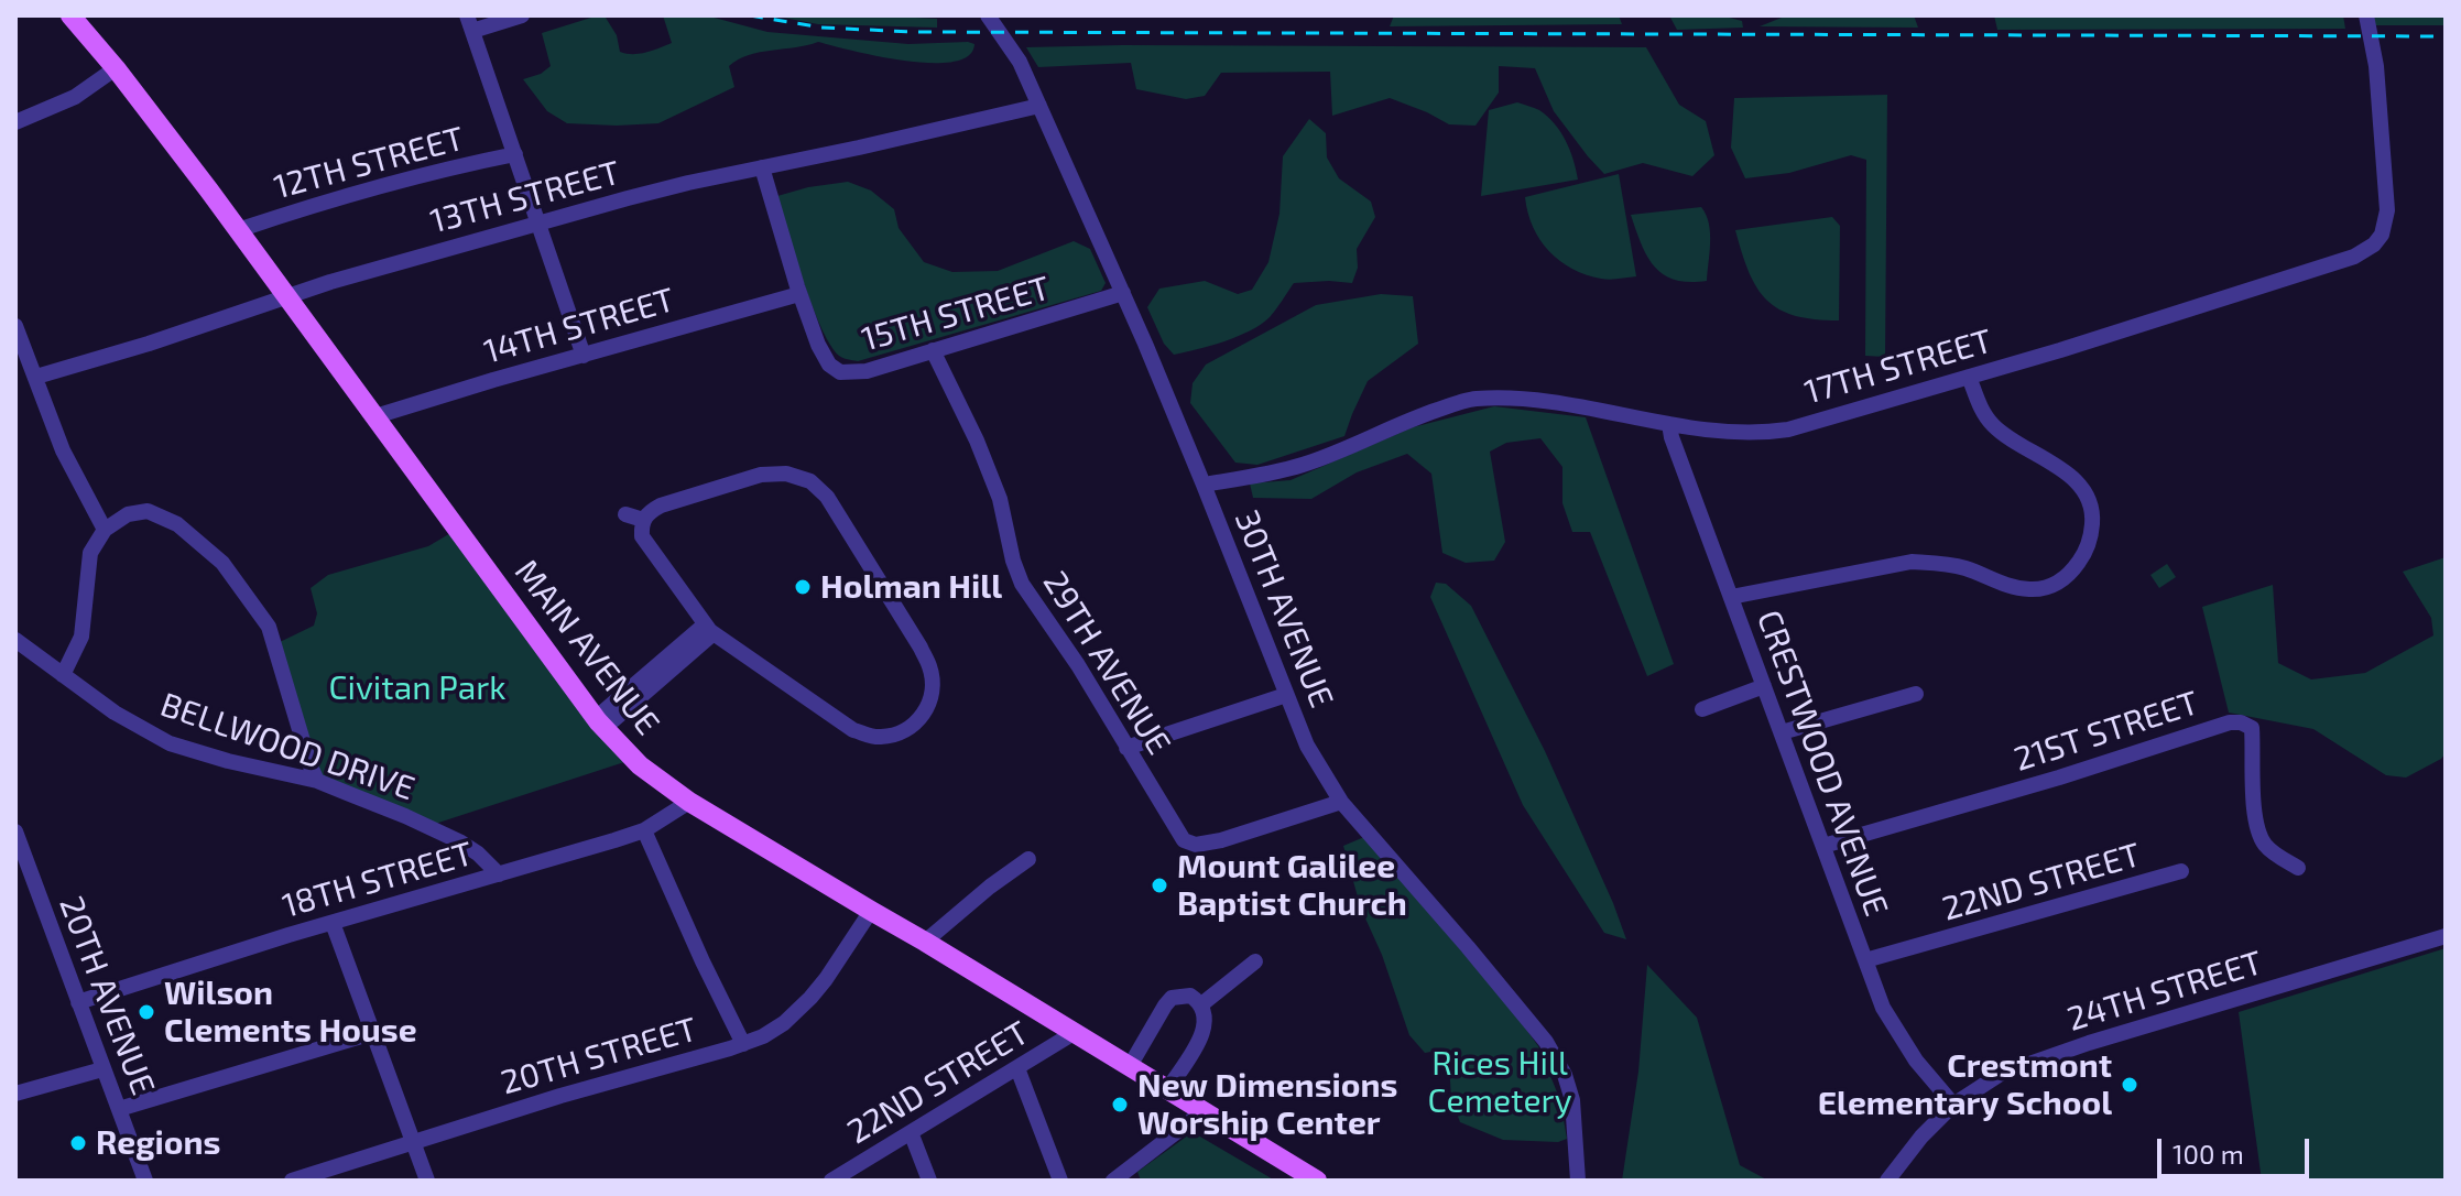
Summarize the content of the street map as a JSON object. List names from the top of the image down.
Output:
{
  "streets": {
    "main road": ["MAIN AVENUE"],
    "street": [
      "12TH STREET",
      "13TH STREET",
      "15TH STREET",
      "14TH STREET",
      "17TH STREET",
      "30TH AVENUE",
      "29TH AVENUE",
      "21ST STREET",
      "BELLWOOD DRIVE",
      "CRESTWOOD AVENUE",
      "18TH STREET",
      "22ND STREET",
      "24TH STREET",
      "20TH AVENUE",
      "20TH STREET"
    ]
  },
  "crossings": [
    ["12TH STREET", "MAIN AVENUE"],
    ["13TH STREET", "30TH AVENUE"],
    ["13TH STREET", "MAIN AVENUE"],
    ["15TH STREET", "14TH STREET"],
    ["15TH STREET", "30TH AVENUE"],
    ["15TH STREET", "29TH AVENUE"],
    ["14TH STREET", "MAIN AVENUE"],
    ["17TH STREET", "30TH AVENUE"],
    ["17TH STREET", "CRESTWOOD AVENUE"],
    ["30TH AVENUE", "29TH AVENUE"],
    ["MAIN AVENUE", "18TH STREET"],
    ["MAIN AVENUE", "22ND STREET"],
    ["MAIN AVENUE", "20TH STREET"],
    ["21ST STREET", "CRESTWOOD AVENUE"],
    ["BELLWOOD DRIVE", "18TH STREET"],
    ["CRESTWOOD AVENUE", "22ND STREET"],
    ["CRESTWOOD AVENUE", "24TH STREET"],
    ["18TH STREET", "20TH AVENUE"]
  ],
  "parks": ["Civitan Park", "Rices Hill Cemetery"],
  "places": [
    "Holman Hill",
    "Mount Galilee Baptist Church",
    "Wilson Clements House",
    "Crestmont Elementary School",
    "New Dimensions Worship Center",
    "Regions"
  ],
  "scale_bar": "100 m"
}
